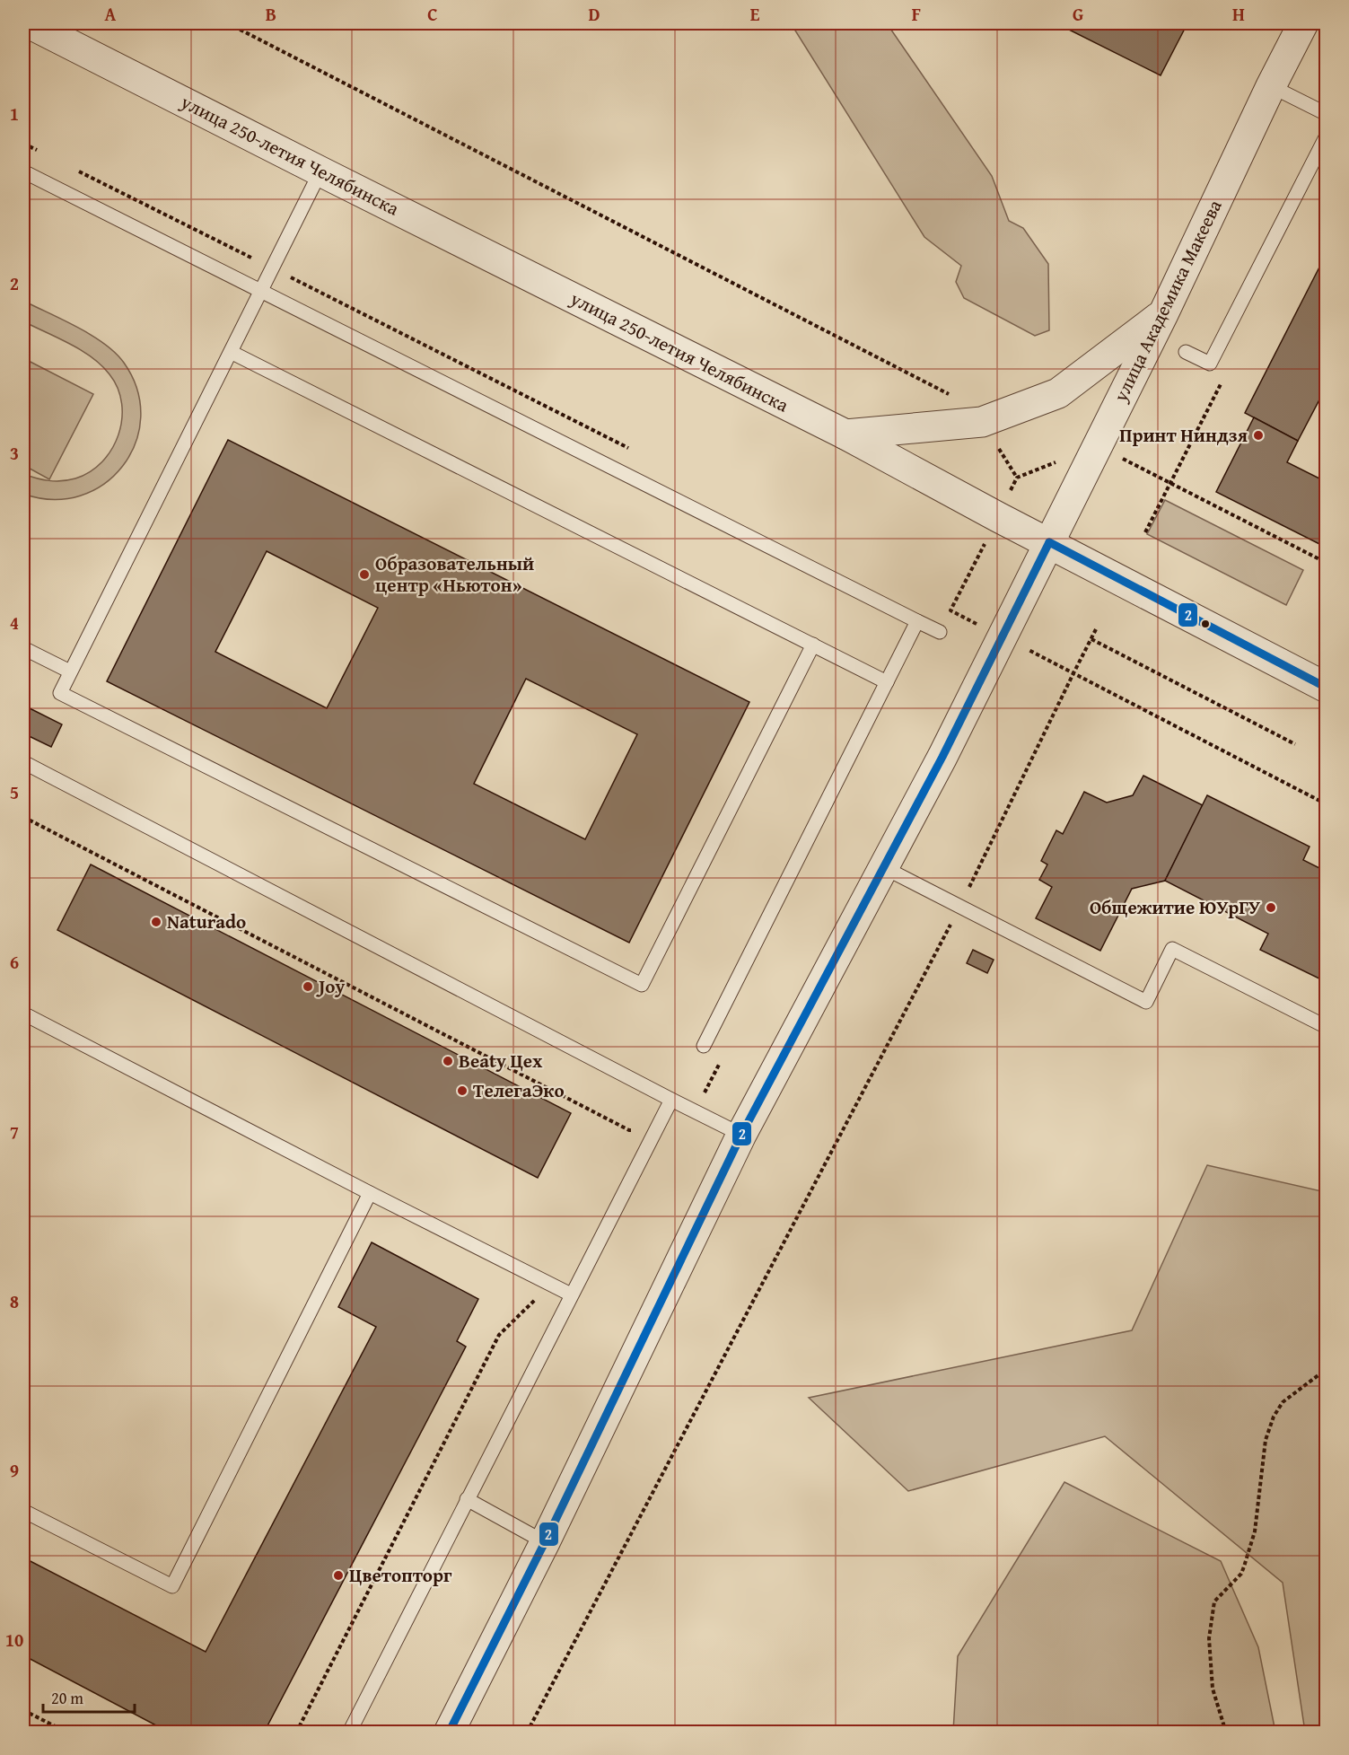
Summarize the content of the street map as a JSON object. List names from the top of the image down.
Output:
{
  "streets": {
    "street": ["улица 250-летия Челябинска", "улица Академика Макеева"]
  },
  "crossings": [
    ["улица 250-летия Челябинска", "улица Академика Макеева"]
  ],
  "places": [
    "Принт Ниндзя",
    "Образовательный центр «Ньютон»",
    "Общежитие ЮУрГУ",
    "Naturado",
    "Joy",
    "Beaty Цех",
    "ТелегаЭко",
    "Цветопторг"
  ],
  "lines": ["transit line 2"],
  "scale_bar": "20 m",
  "grid": {
    "columns": [
      "A",
      "B",
      "C",
      "D",
      "E",
      "F",
      "G",
      "H"
    ],
    "rows": [
      "1",
      "2",
      "3",
      "4",
      "5",
      "6",
      "7",
      "8",
      "9",
      "10"
    ]
  }
}
